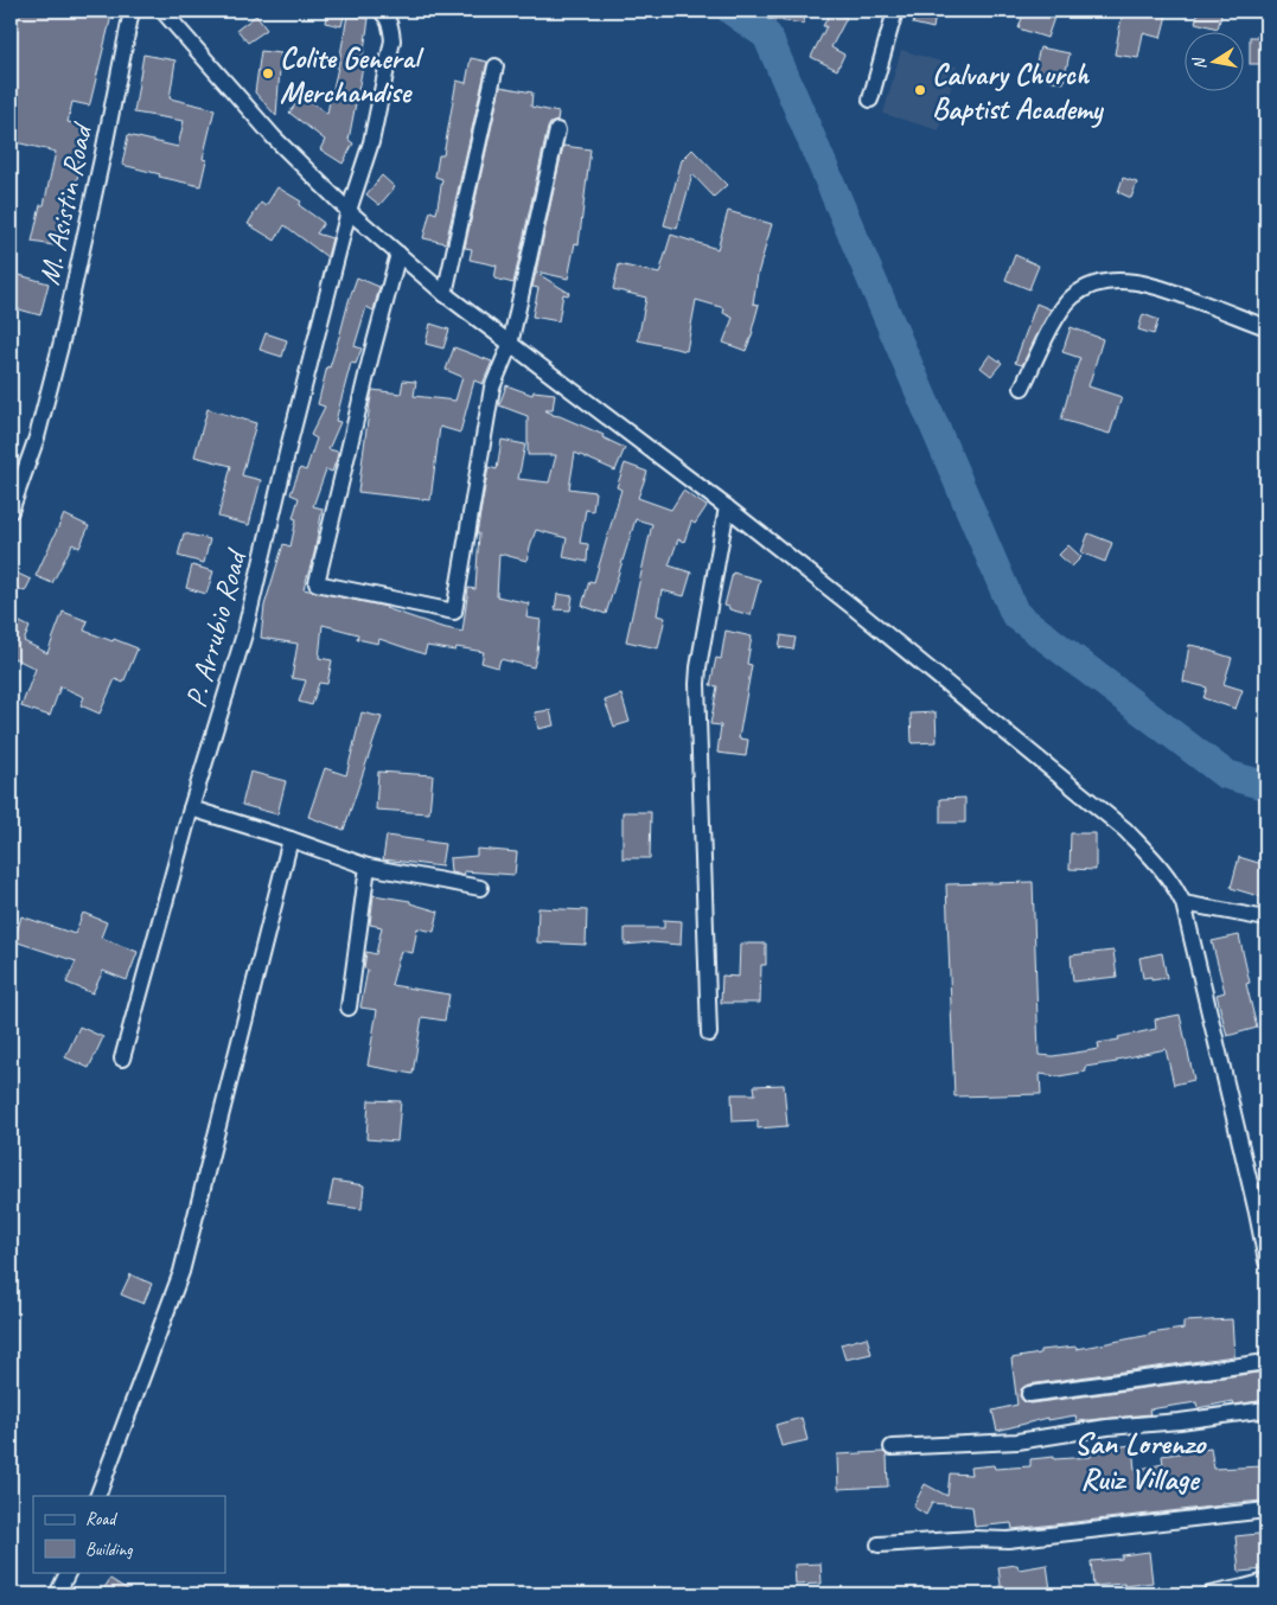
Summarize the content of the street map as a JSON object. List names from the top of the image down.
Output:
{
  "streets": {
    "street": ["M. Asistin Road", "P. Arrubio Road"]
  },
  "districts": ["San Lorenzo Ruiz Village"],
  "places": ["Colite General Merchandise", "Calvary Church Baptist Academy"],
  "legend": ["Road", "Building"],
  "north": "left"
}
